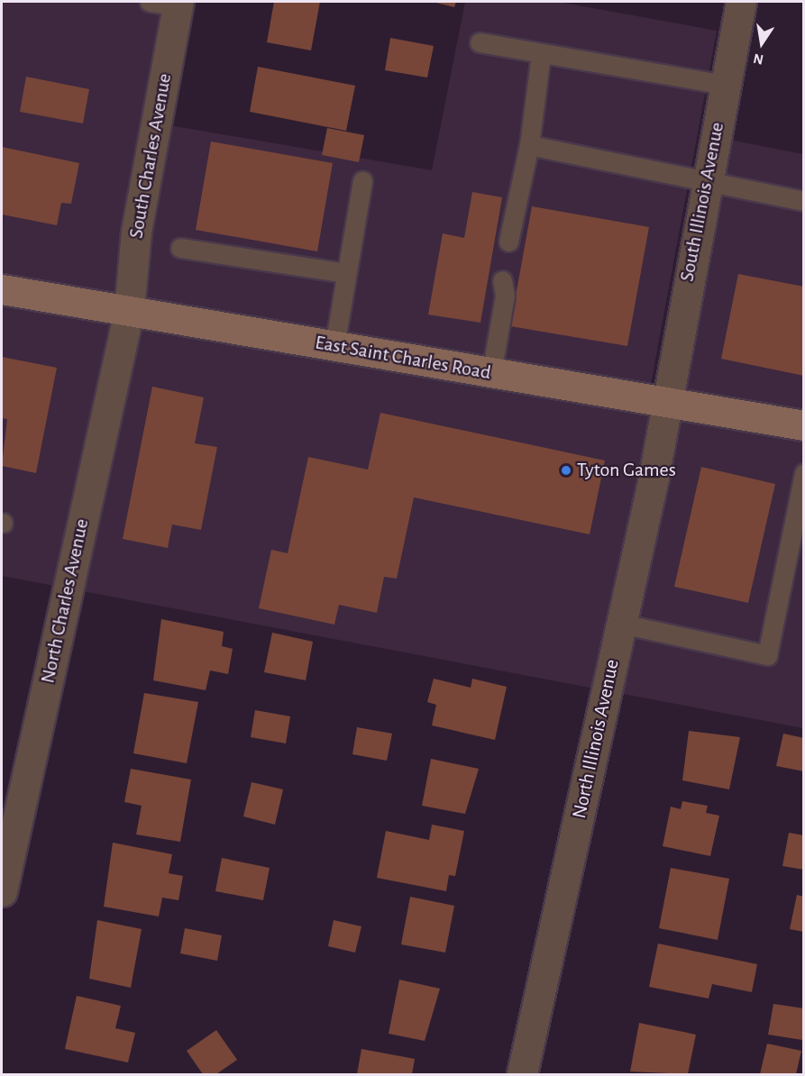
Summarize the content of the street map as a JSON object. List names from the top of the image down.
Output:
{
  "streets": {
    "main road": ["East Saint Charles Road"],
    "street": [
      "South Charles Avenue",
      "South Illinois Avenue",
      "North Charles Avenue",
      "North Illinois Avenue"
    ]
  },
  "crossings": [
    ["South Charles Avenue", "East Saint Charles Road"],
    ["South Charles Avenue", "North Charles Avenue"],
    ["South Illinois Avenue", "East Saint Charles Road"],
    ["South Illinois Avenue", "North Illinois Avenue"],
    ["East Saint Charles Road", "North Charles Avenue"],
    ["East Saint Charles Road", "North Illinois Avenue"]
  ],
  "places": ["Tyton Games"],
  "north": "bottom"
}
